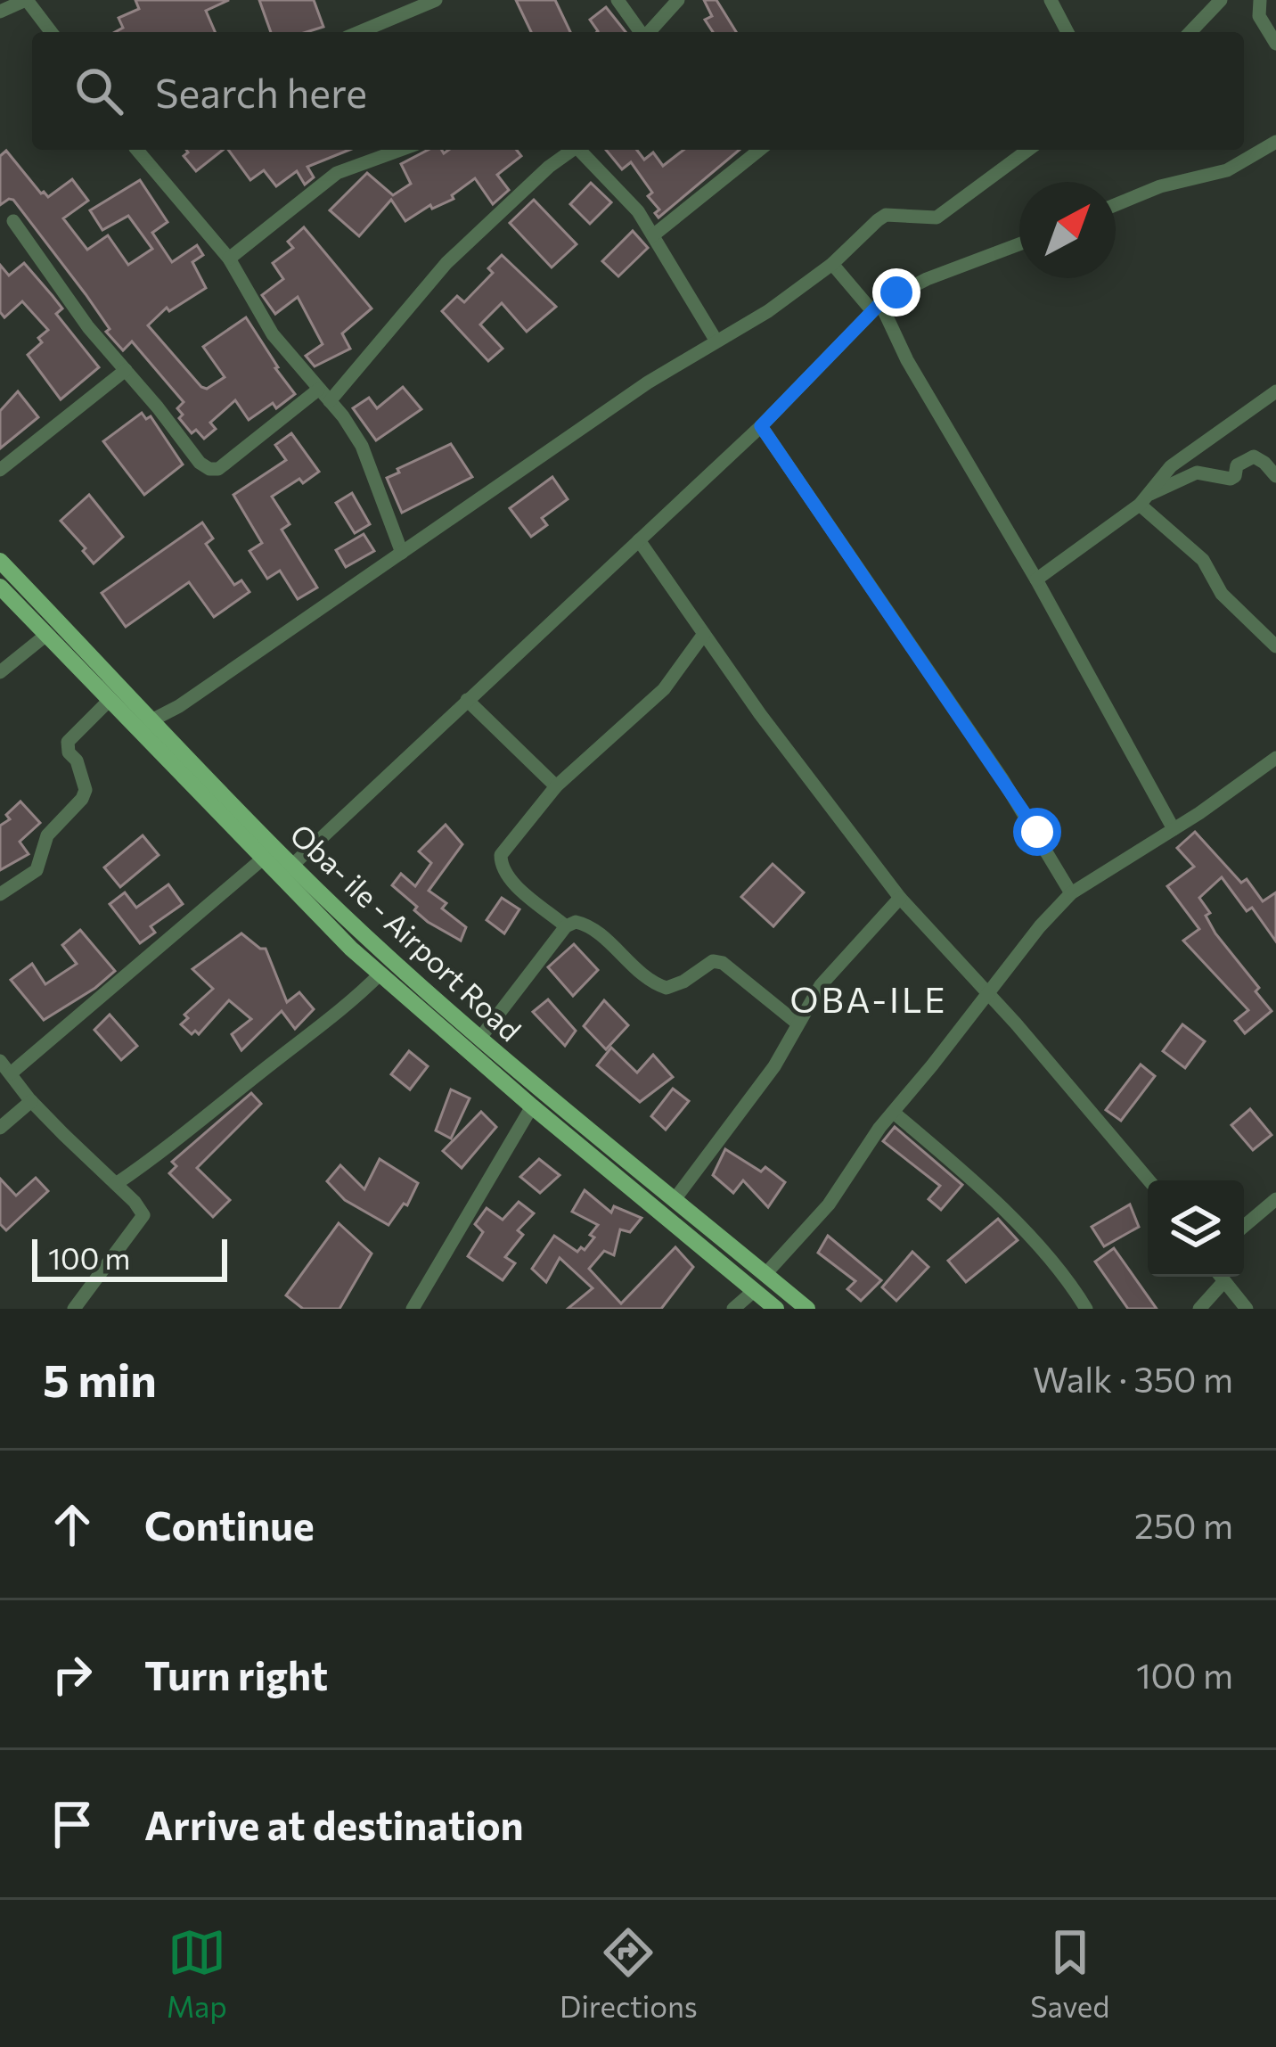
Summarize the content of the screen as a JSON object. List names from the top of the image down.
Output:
{
  "streets": {
    "main road": ["Oba- ile - Airport Road"]
  },
  "districts": ["OBA-ILE"],
  "scale_bar": "100 m",
  "north": "top right",
  "page": {
    "search": "Search here",
    "scale": "100 m",
    "heading": ["5 min", "Walk · 350 m"],
    "list": [
      ["Continue", "250 m"],
      ["Turn right", "100 m"],
      "Arrive at destination"
    ],
    "nav": ["Map", "Directions", "Saved"]
  }
}
